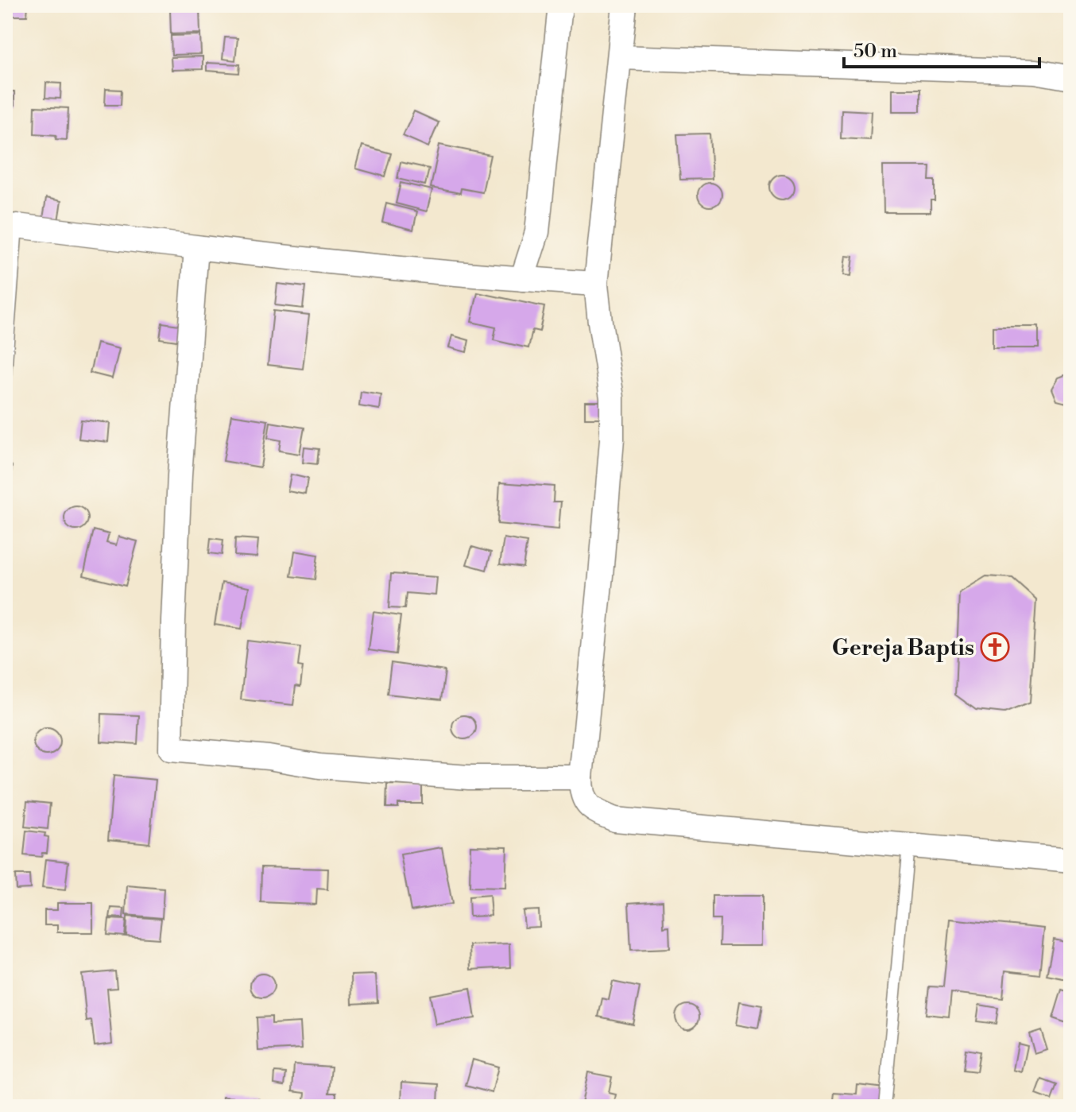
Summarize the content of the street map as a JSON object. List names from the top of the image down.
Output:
{
  "places": {
    "church": ["Gereja Baptis"]
  },
  "scale_bar": "50 m"
}
